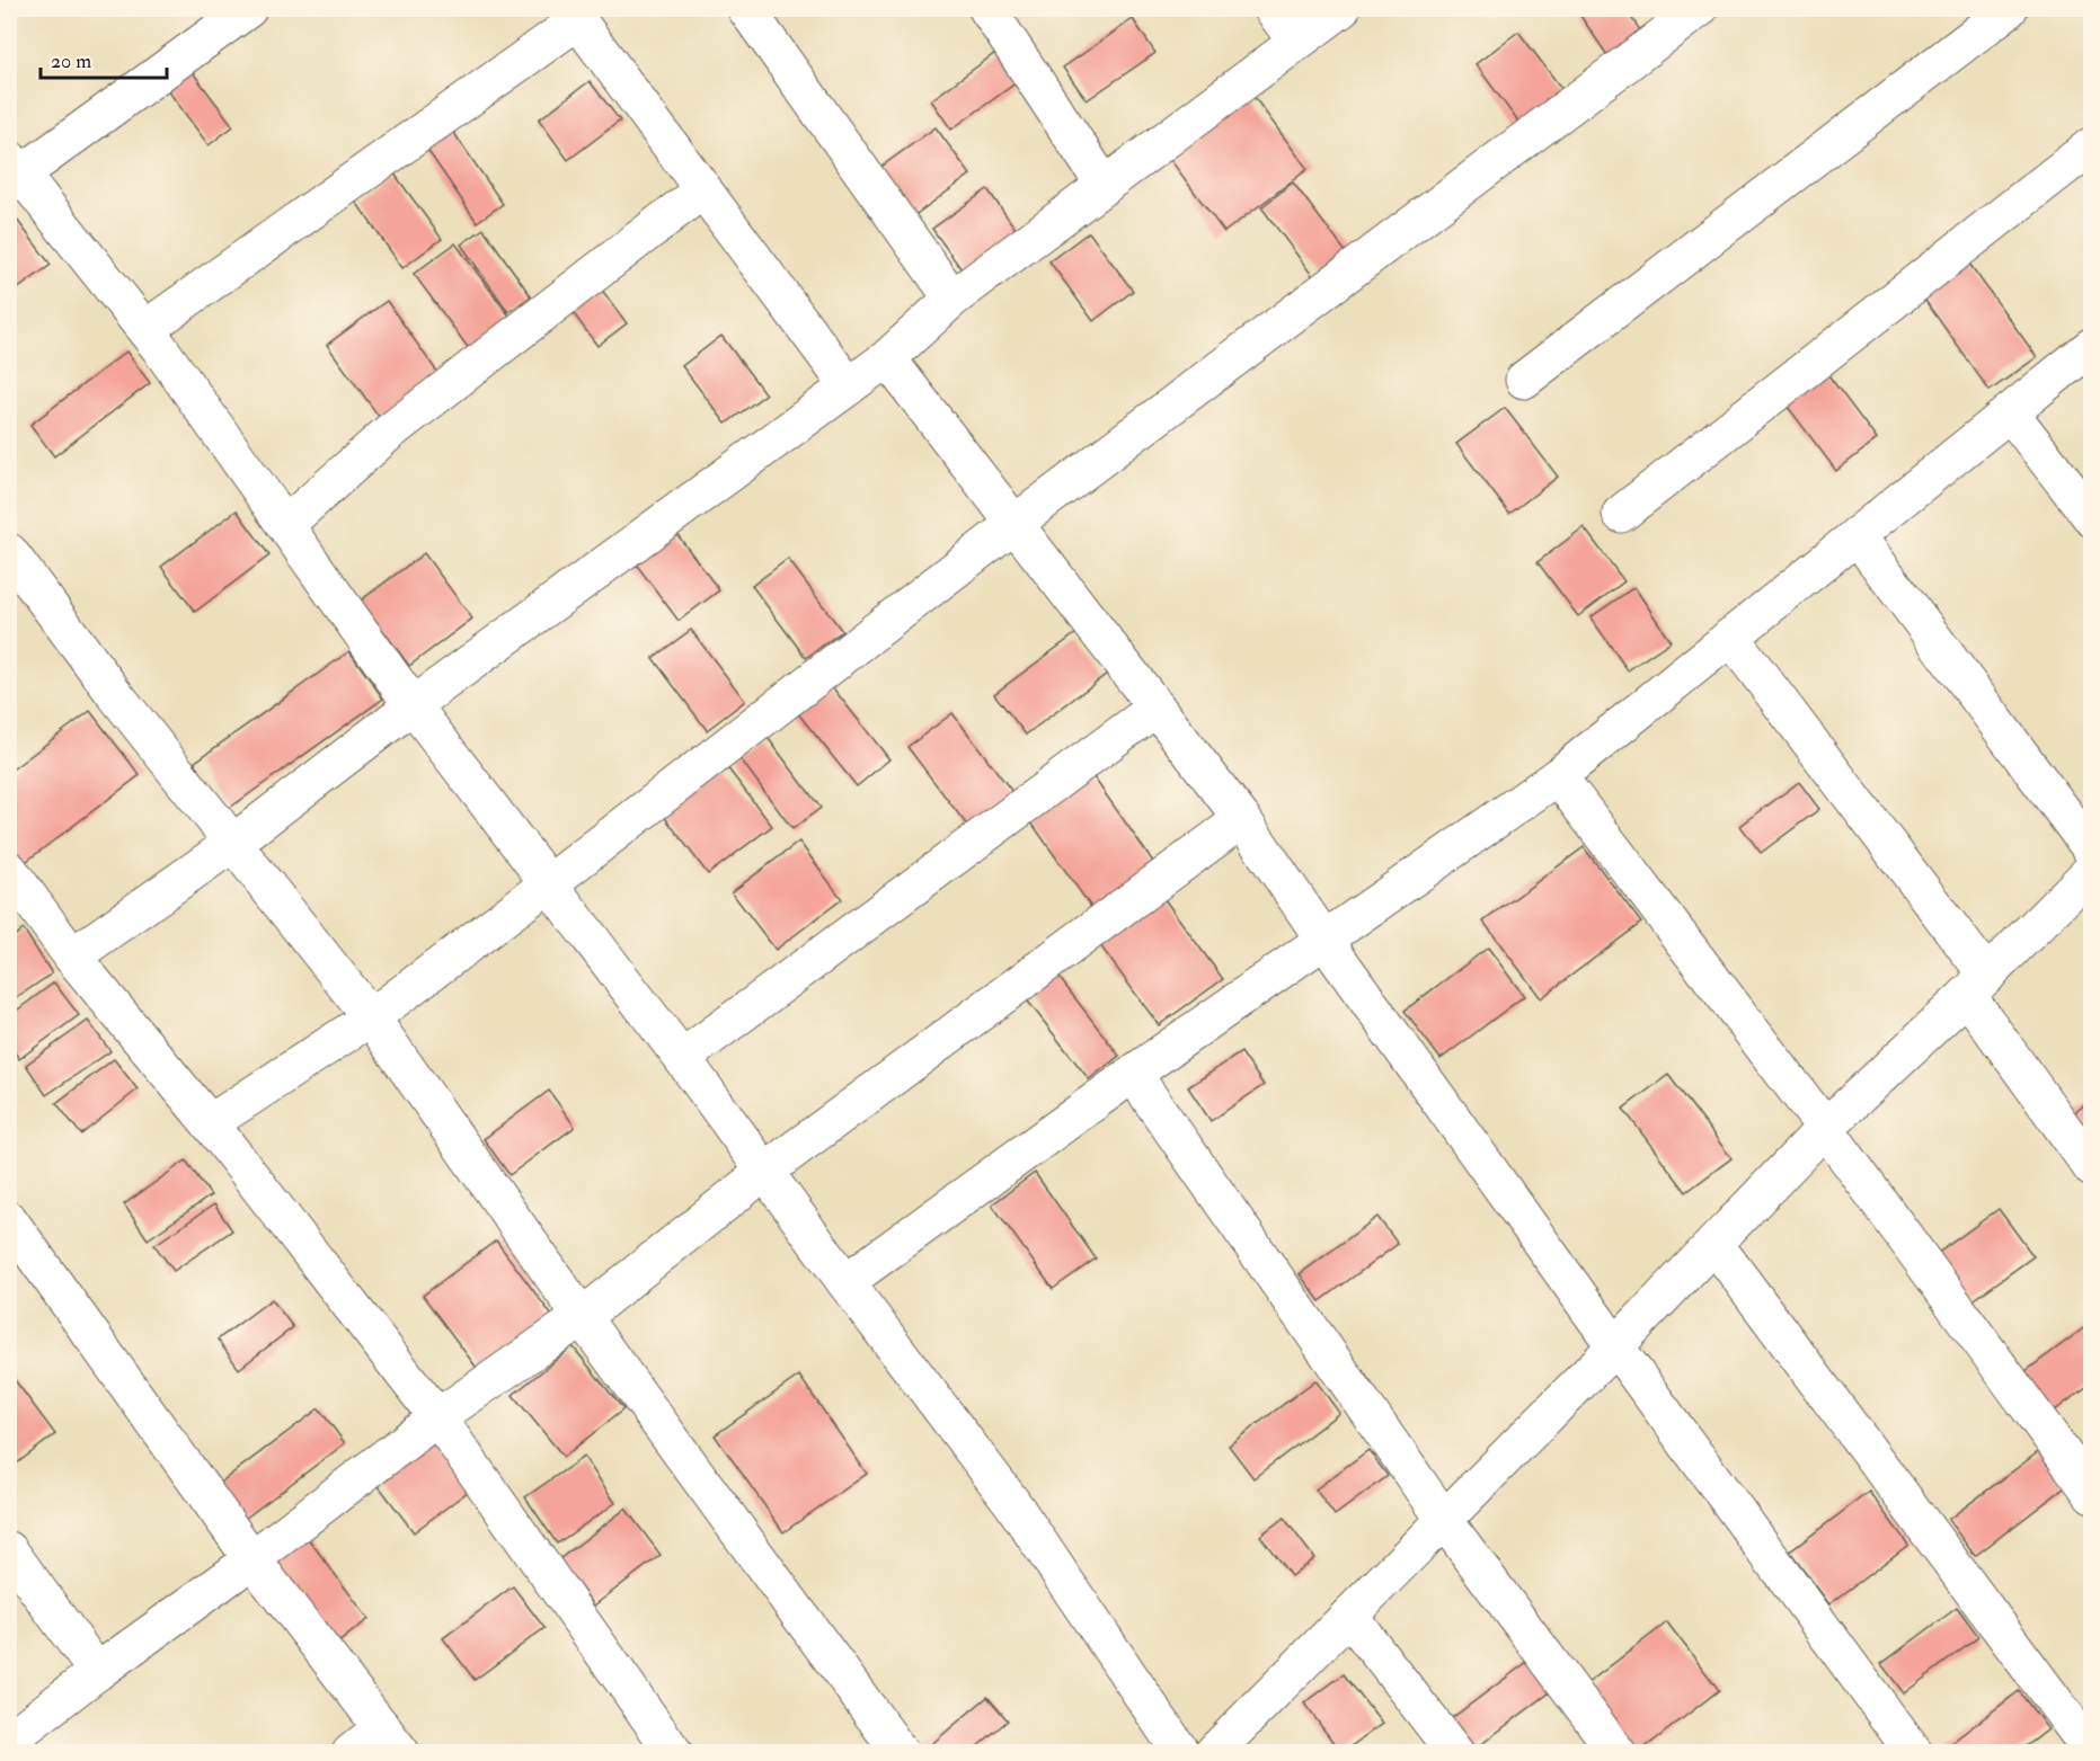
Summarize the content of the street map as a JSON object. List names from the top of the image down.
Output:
{
  "scale_bar": "20 m"
}
